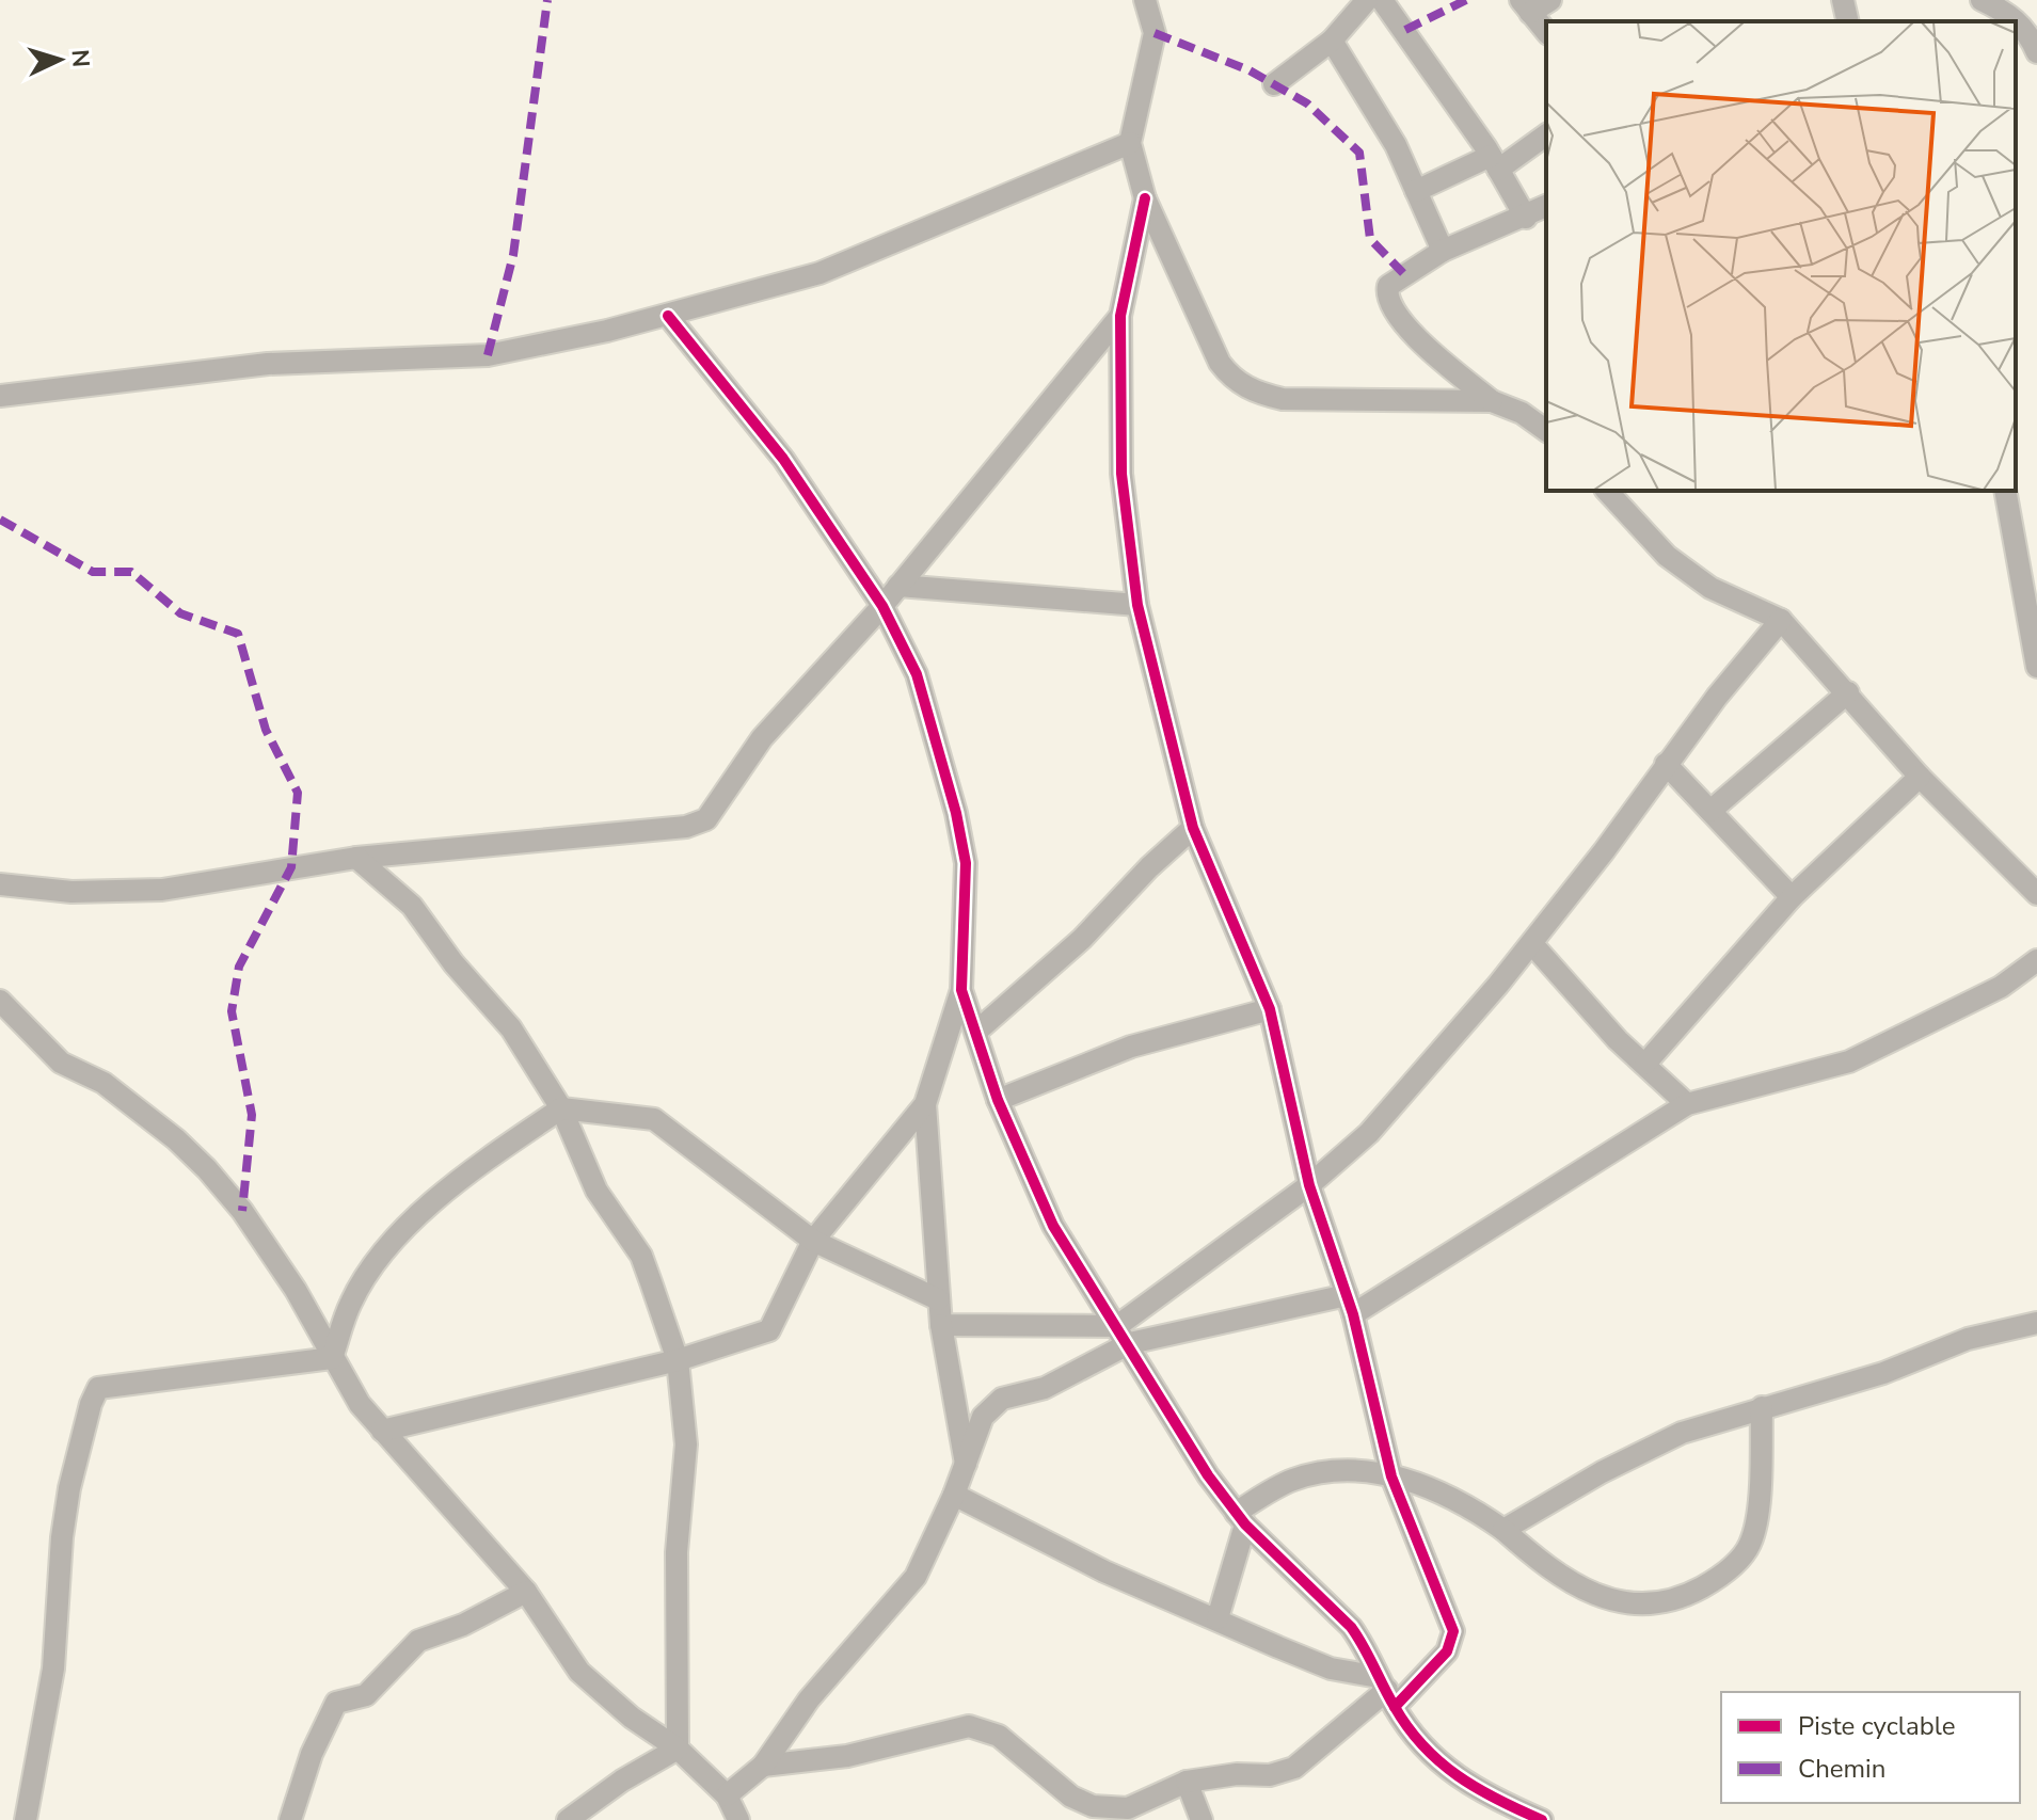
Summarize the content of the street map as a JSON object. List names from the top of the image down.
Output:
{
  "legend": ["Piste cyclable", "Chemin"],
  "north": "right"
}
